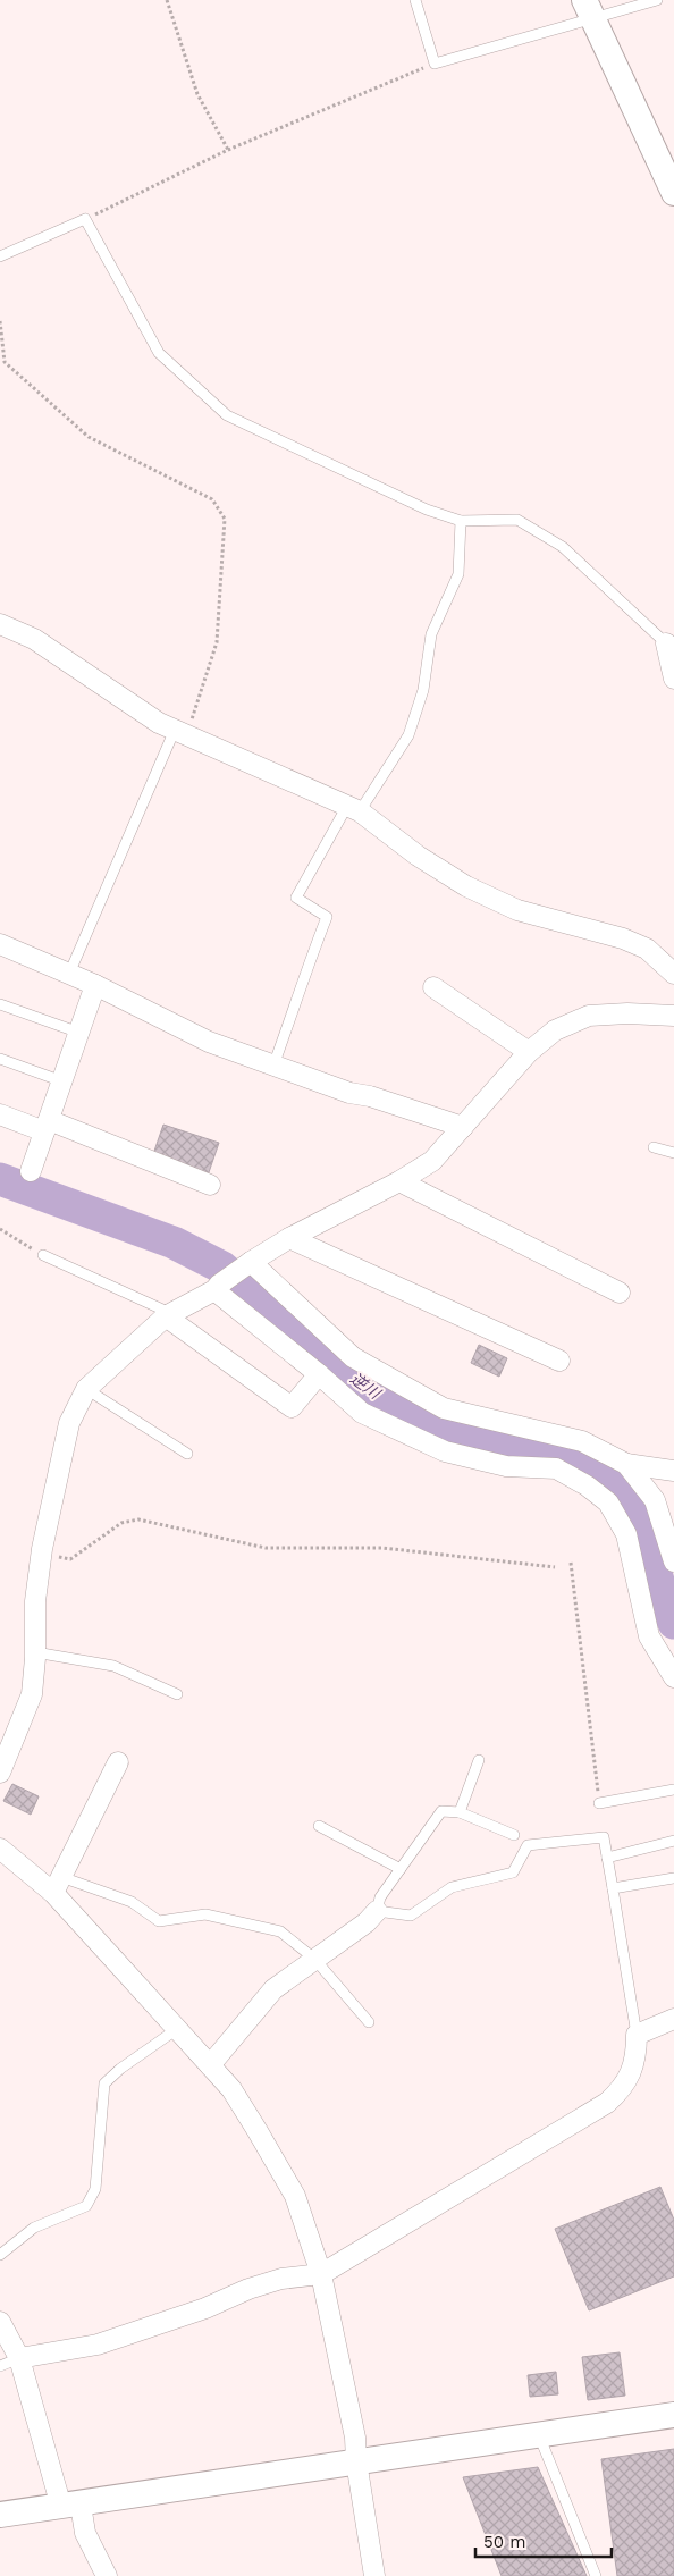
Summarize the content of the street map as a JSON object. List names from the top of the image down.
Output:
{
  "water": ["逆川"],
  "scale_bar": "50 m"
}
